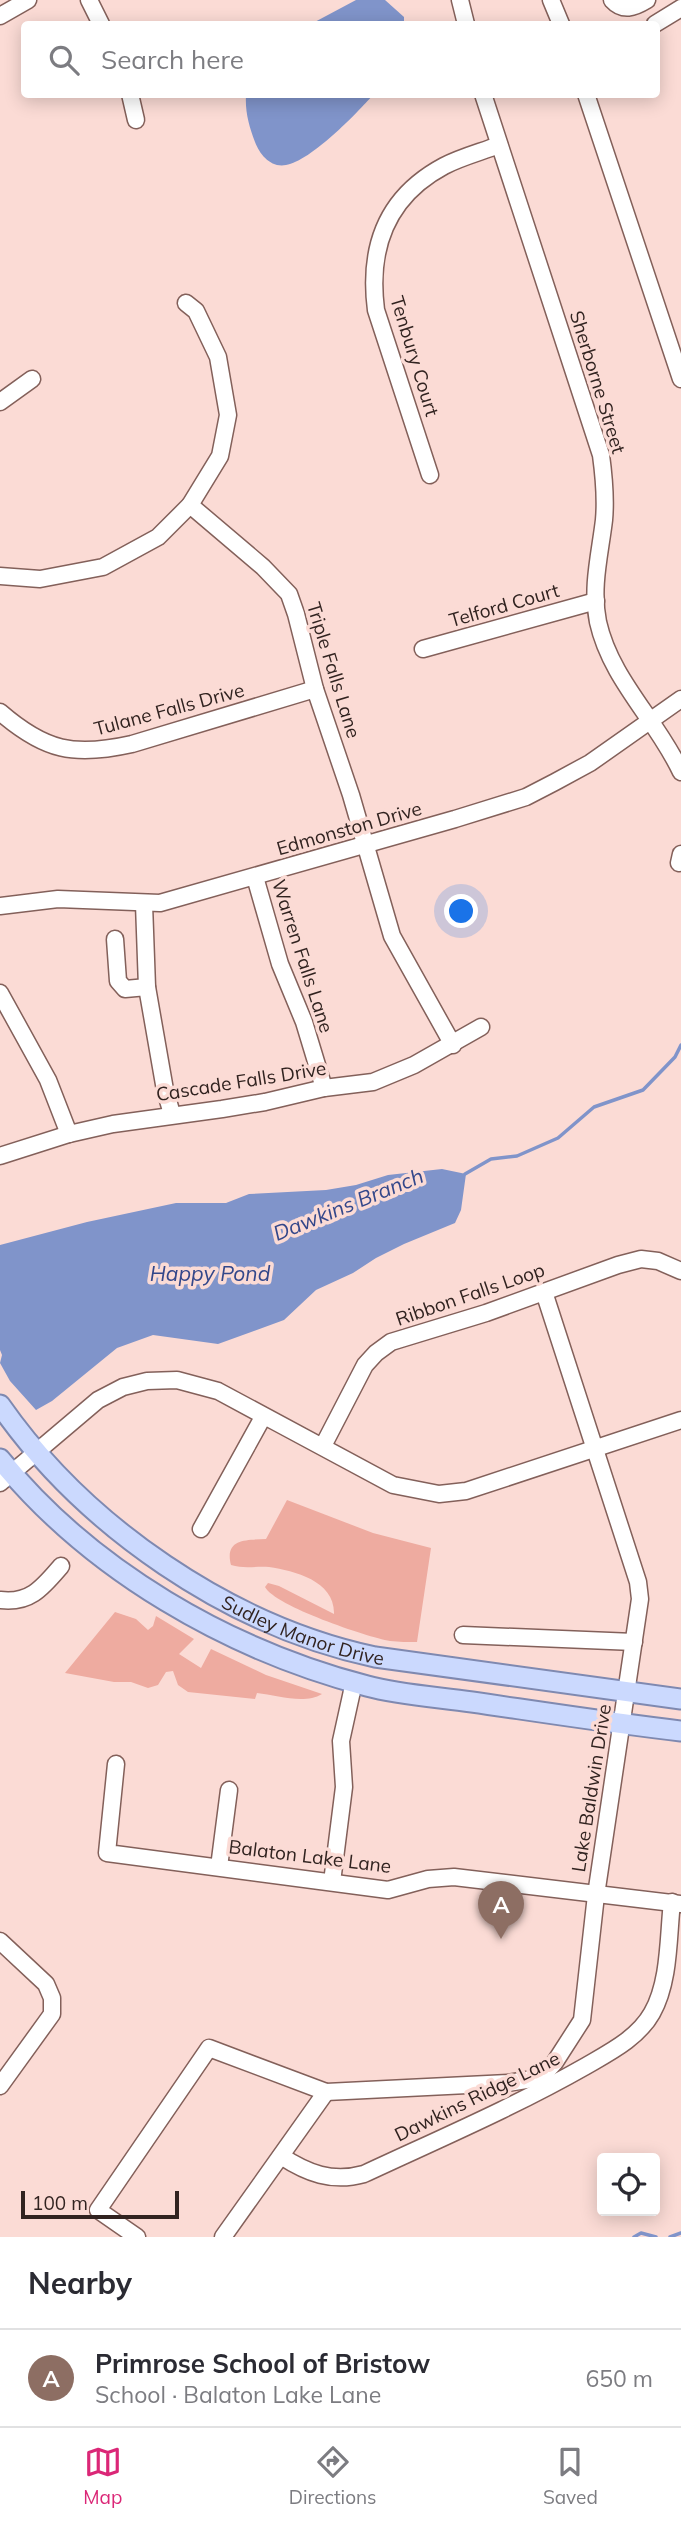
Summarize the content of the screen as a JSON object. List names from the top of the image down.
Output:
{
  "streets": {
    "main road": ["Sudley Manor Drive"],
    "street": [
      "Tenbury Court",
      "Sherborne Street",
      "Telford Court",
      "Triple Falls Lane",
      "Tulane Falls Drive",
      "Edmonston Drive",
      "Warren Falls Lane",
      "Cascade Falls Drive",
      "Ribbon Falls Loop",
      "Lake Baldwin Drive",
      "Balaton Lake Lane",
      "Dawkins Ridge Lane"
    ]
  },
  "crossings": [
    ["Tenbury Court", "Sherborne Street"],
    ["Sherborne Street", "Telford Court"],
    ["Sherborne Street", "Edmonston Drive"],
    ["Triple Falls Lane", "Tulane Falls Drive"],
    ["Triple Falls Lane", "Edmonston Drive"],
    ["Triple Falls Lane", "Cascade Falls Drive"],
    ["Edmonston Drive", "Warren Falls Lane"],
    ["Warren Falls Lane", "Cascade Falls Drive"],
    ["Ribbon Falls Loop", "Lake Baldwin Drive"],
    ["Sudley Manor Drive", "Lake Baldwin Drive"],
    ["Lake Baldwin Drive", "Balaton Lake Lane"],
    ["Balaton Lake Lane", "Dawkins Ridge Lane"]
  ],
  "water": ["Dawkins Branch", "Happy Pond"],
  "scale_bar": "100 m",
  "page": {
    "search": "Search here",
    "pins": "A",
    "scale": "100 m",
    "heading": "Nearby",
    "list": [
      {
        "mark": "A",
        "name": "Primrose School of Bristow",
        "note": "School · Balaton Lake Lane",
        "value": "650 m"
      }
    ],
    "nav": ["Map", "Directions", "Saved"]
  }
}
